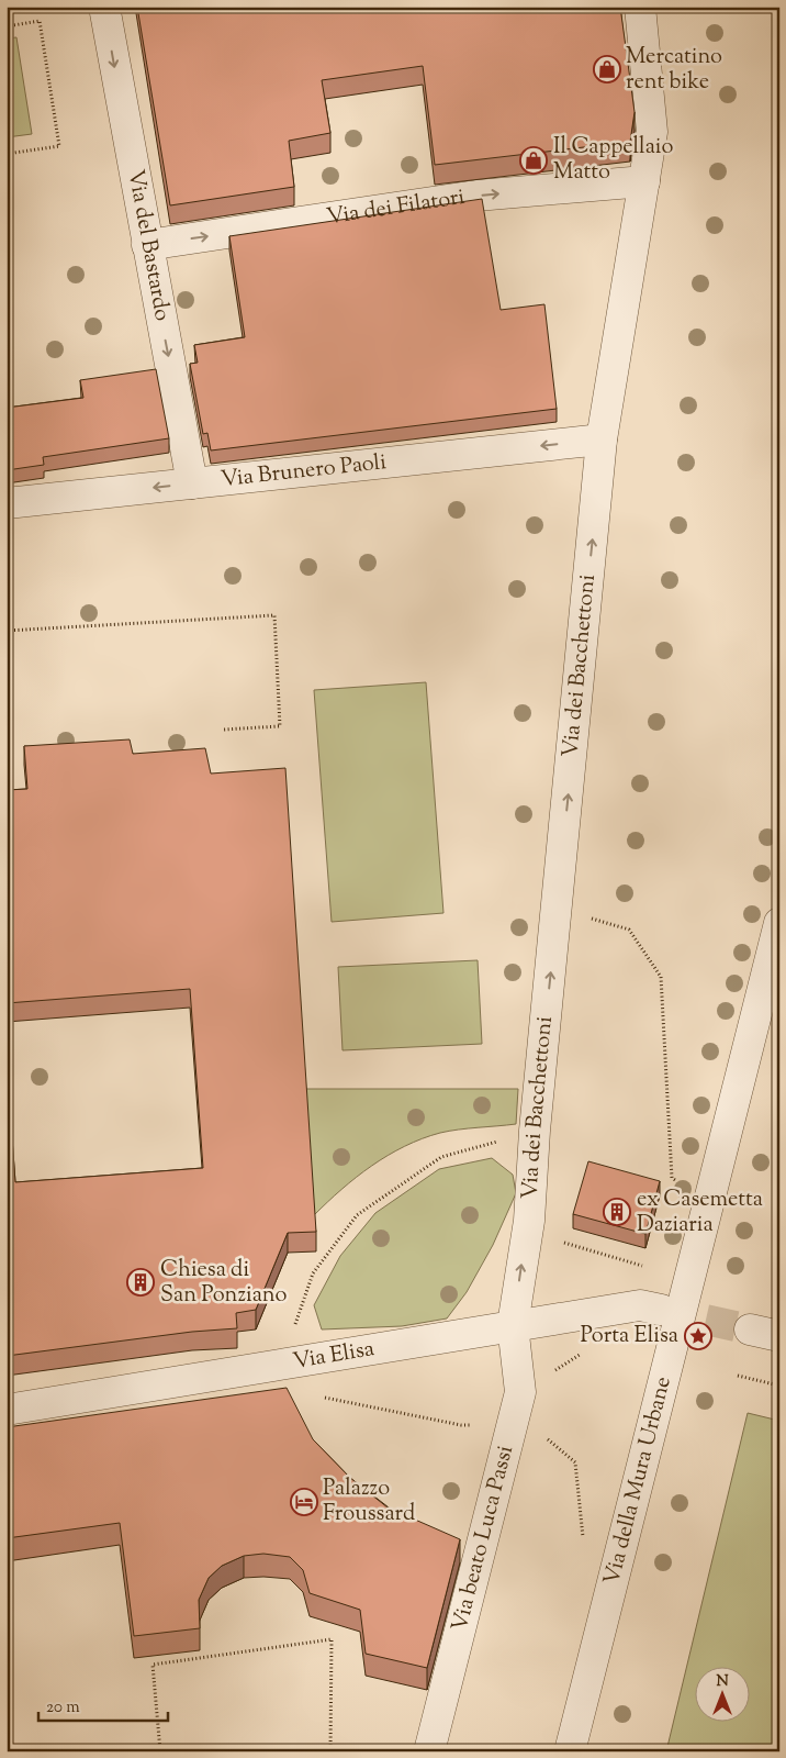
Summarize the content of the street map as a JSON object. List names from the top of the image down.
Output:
{
  "streets": {
    "street": [
      "Via dei Filatori",
      "Via del Bastardo",
      "Via Brunero Paoli",
      "Via dei Bacchettoni",
      "Via Elisa",
      "Via della Mura Urbane",
      "Via beato Luca Passi"
    ]
  },
  "crossings": [
    ["Via dei Filatori", "Via del Bastardo"],
    ["Via dei Filatori", "Via dei Bacchettoni"],
    ["Via del Bastardo", "Via Brunero Paoli"],
    ["Via Brunero Paoli", "Via dei Bacchettoni"],
    ["Via dei Bacchettoni", "Via Elisa"],
    ["Via dei Bacchettoni", "Via beato Luca Passi"],
    ["Via Elisa", "Via beato Luca Passi"]
  ],
  "one_way": [
    "Via dei Filatori",
    "Via del Bastardo",
    "Via Brunero Paoli",
    "Via dei Bacchettoni"
  ],
  "places": {
    "shop": ["Mercatino rent bike", "Il Cappellaio Matto"],
    "building": ["ex Casemetta Daziaria", "Chiesa di San Ponziano"],
    "place": ["Porta Elisa"],
    "hotel": ["Palazzo Froussard"]
  },
  "scale_bar": "20 m",
  "north": "top"
}
